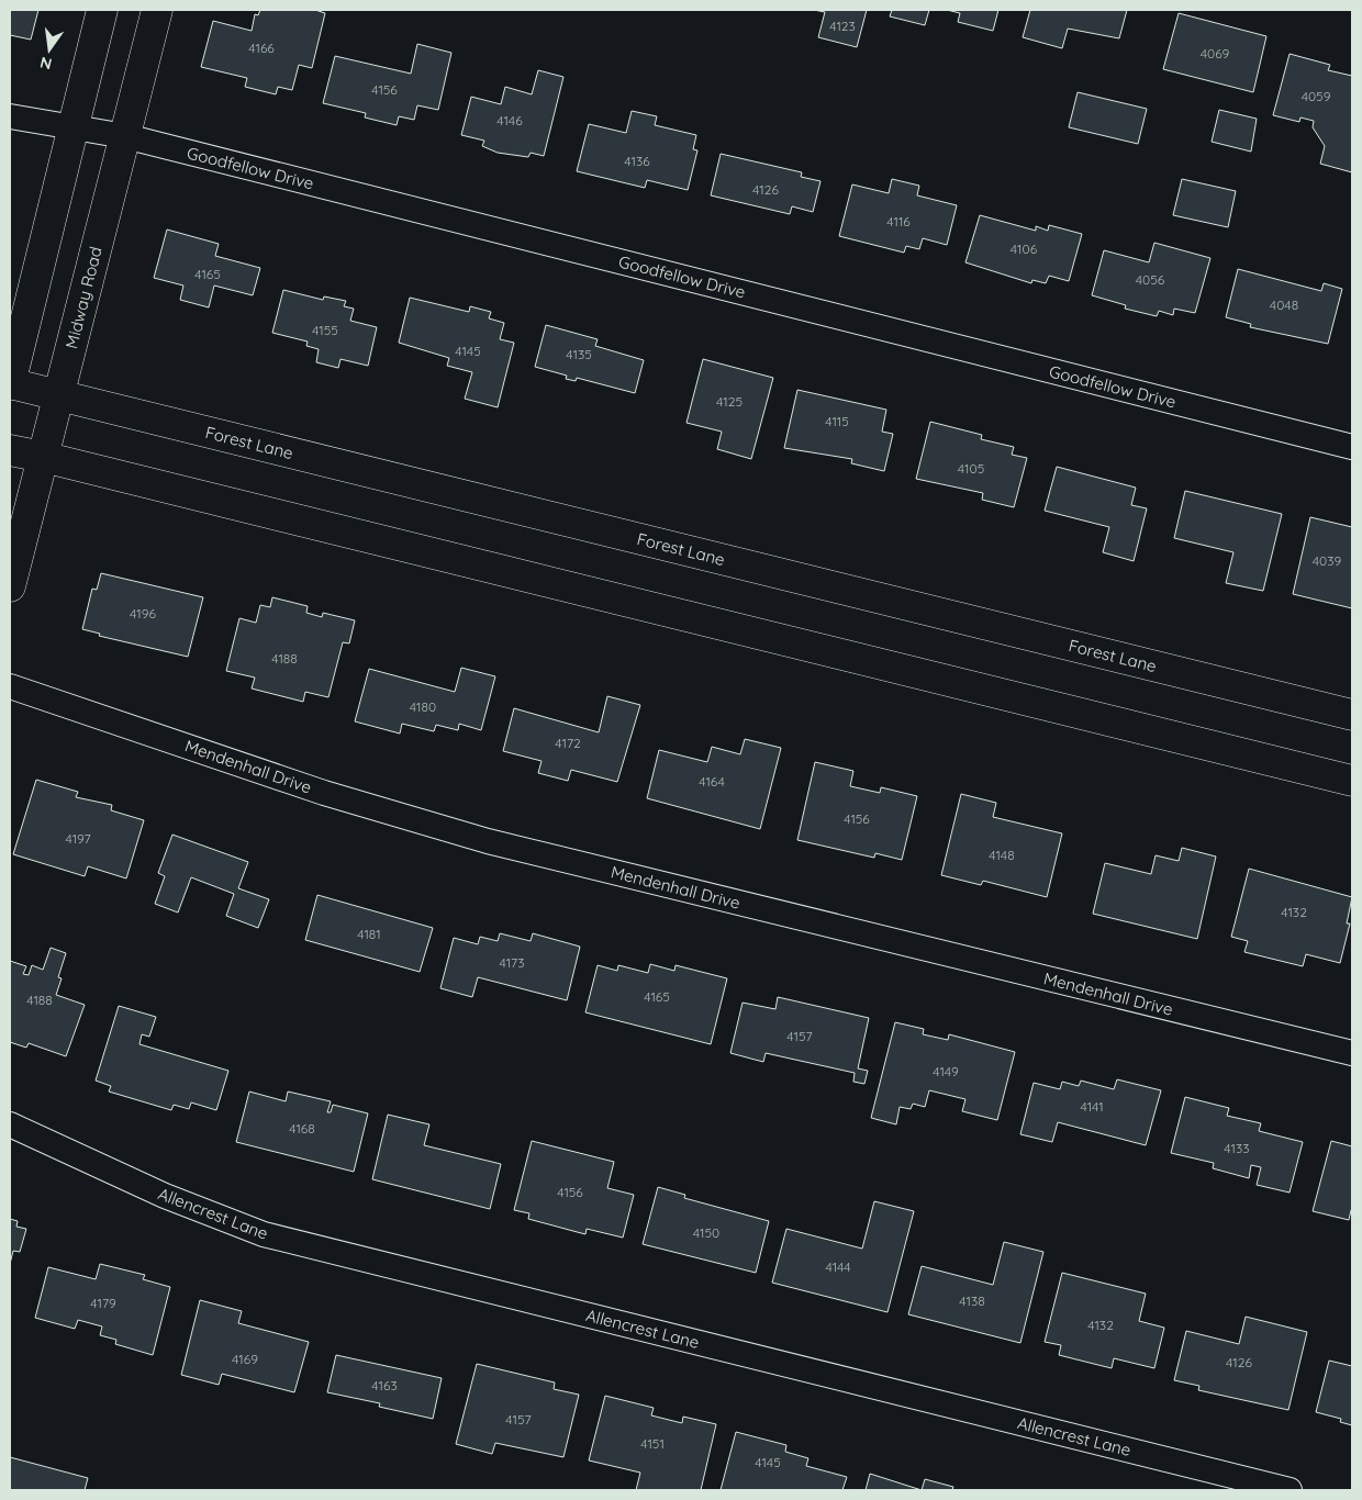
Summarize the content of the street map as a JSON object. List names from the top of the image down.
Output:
{
  "streets": {
    "main road": ["Midway Road", "Forest Lane"],
    "street": ["Goodfellow Drive", "Mendenhall Drive", "Allencrest Lane"]
  },
  "crossings": [
    ["Goodfellow Drive", "Midway Road"],
    ["Midway Road", "Forest Lane"]
  ],
  "house_numbers": [
    "4123",
    "4166",
    "4069",
    "4156",
    "4059",
    "4146",
    "4136",
    "4126",
    "4116",
    "4106",
    "4165",
    "4056",
    "4048",
    "4155",
    "4145",
    "4135",
    "4125",
    "4115",
    "4105",
    "4039",
    "4196",
    "4188",
    "4180",
    "4172",
    "4164",
    "4156",
    "4197",
    "4148",
    "4132",
    "4181",
    "4173",
    "4165",
    "4188",
    "4157",
    "4149",
    "4141",
    "4168",
    "4133",
    "4156",
    "4150",
    "4144",
    "4138",
    "4179",
    "4132",
    "4169",
    "4126",
    "4163",
    "4157",
    "4151",
    "4145"
  ],
  "north": "bottom"
}
